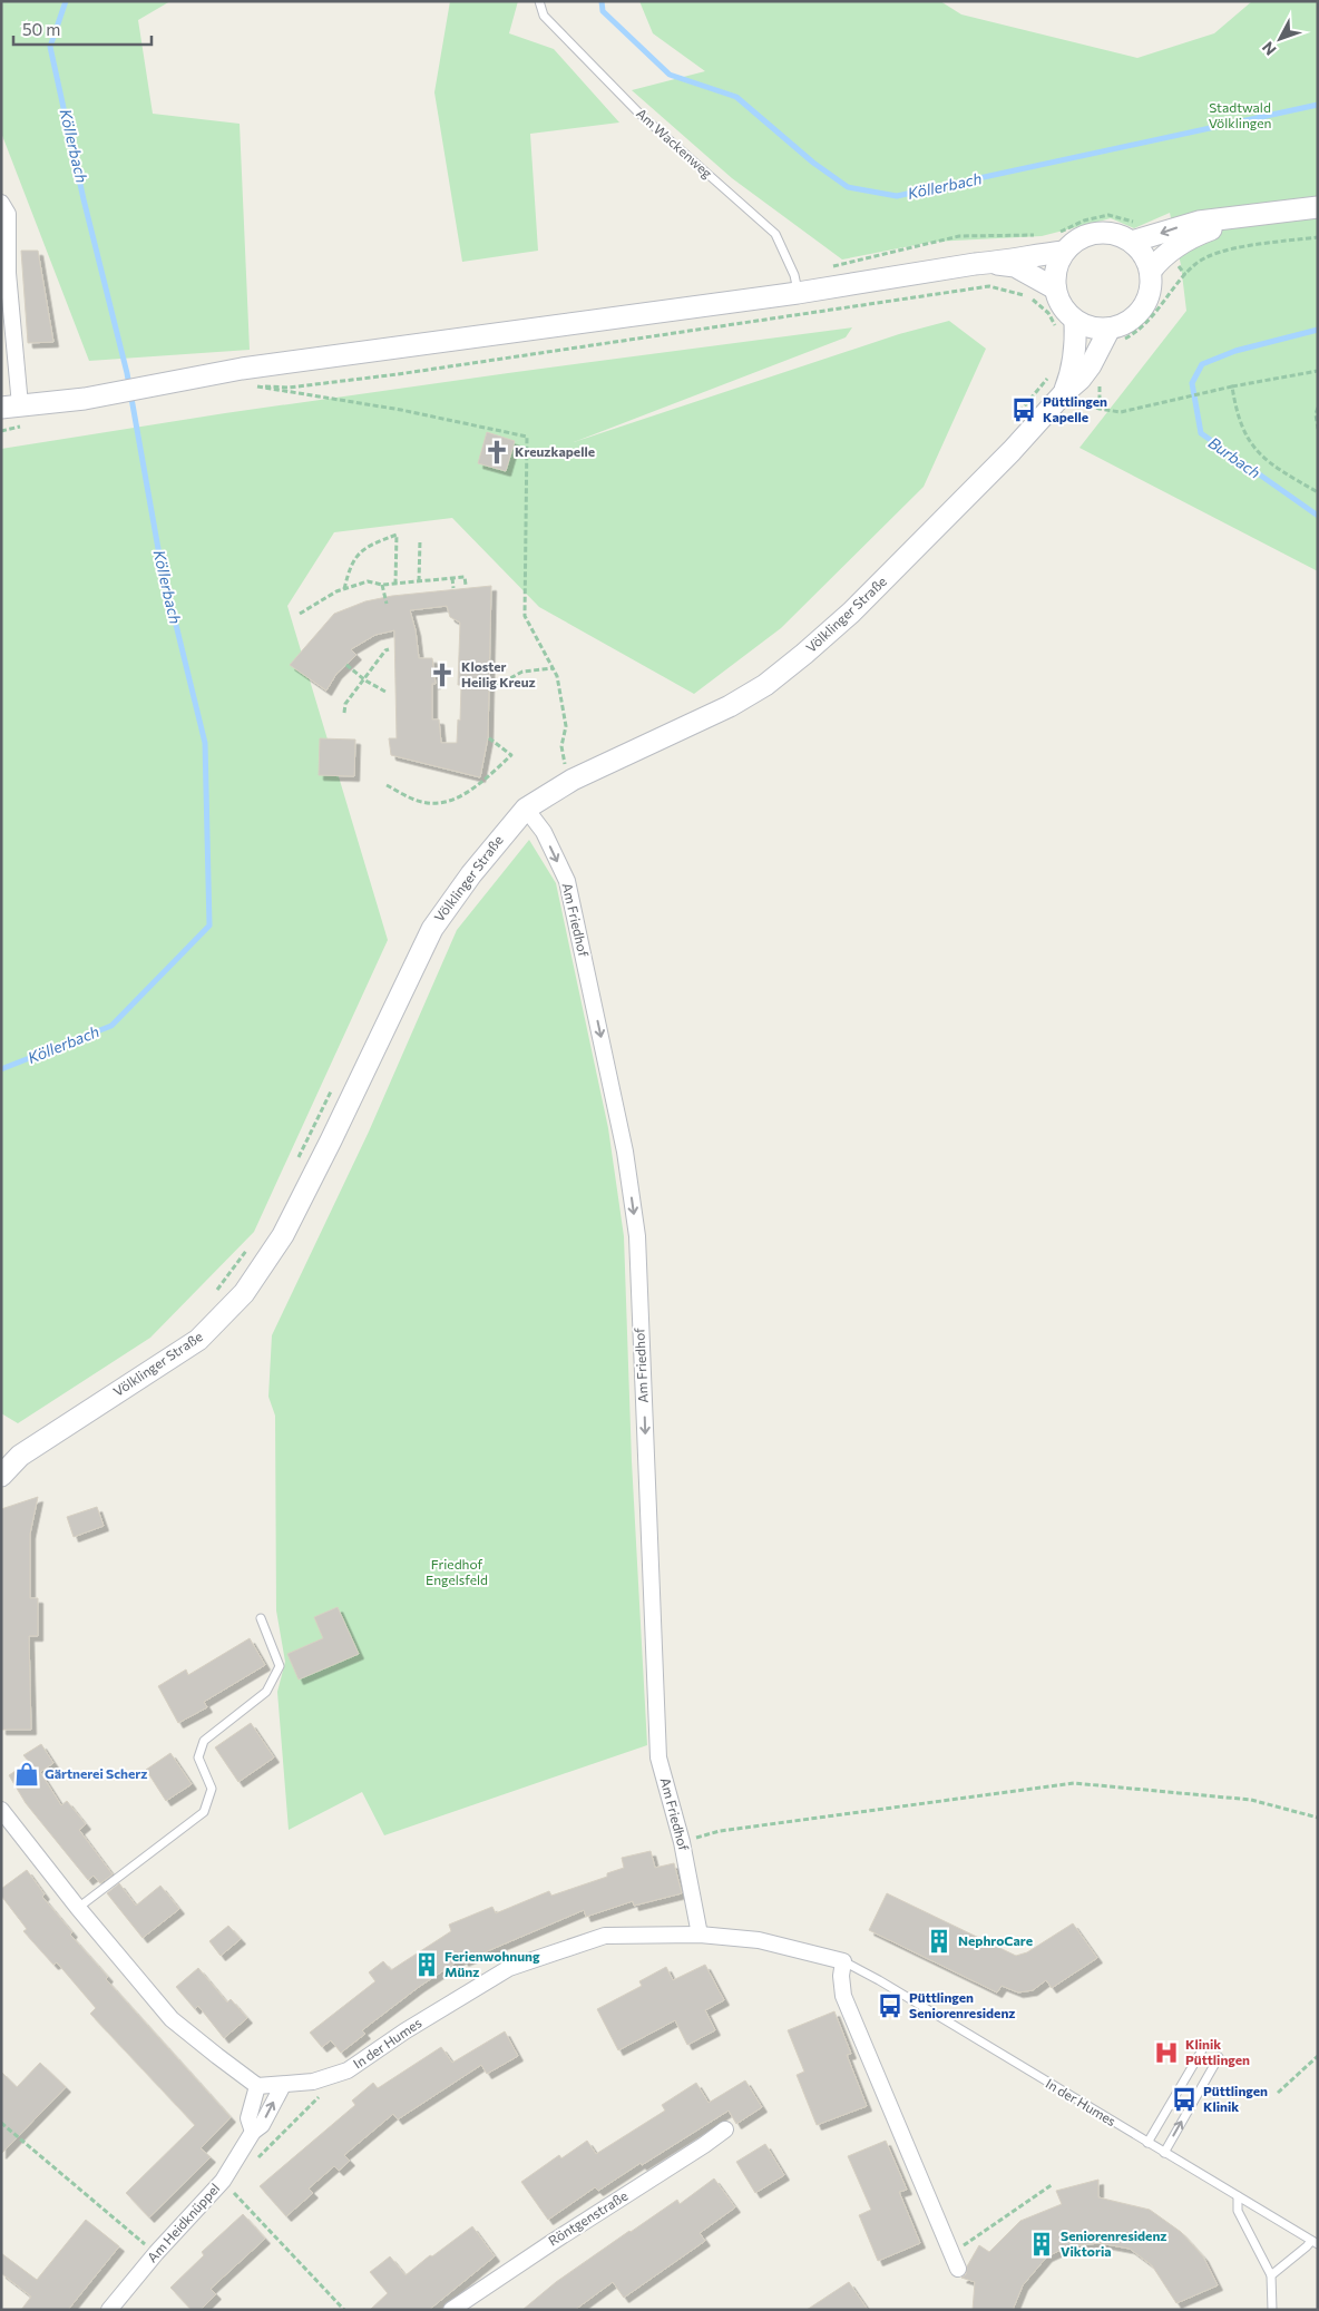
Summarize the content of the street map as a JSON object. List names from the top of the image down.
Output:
{
  "streets": {
    "main road": ["Völklinger Straße"],
    "street": [
      "Am Friedhof",
      "In der Humes",
      "Röntgenstraße",
      "Am Heidknüppel"
    ],
    "lane": ["Am Wackenweg"]
  },
  "crossings": [
    ["Völklinger Straße", "Am Friedhof"],
    ["Am Friedhof", "In der Humes"],
    ["In der Humes", "Am Heidknüppel"]
  ],
  "one_way": ["Am Friedhof"],
  "water": ["Köllerbach", "Burbach"],
  "parks": ["Stadtwald Völklingen", "Friedhof Engelsfeld"],
  "places": {
    "bus stop": ["Püttlingen Kapelle", "Püttlingen Seniorenresidenz", "Püttlingen Klinik"],
    "church": ["Kreuzkapelle", "Kloster Heilig Kreuz"],
    "shop": ["Gärtnerei Scherz"],
    "building": ["NephroCare", "Ferienwohnung Münz", "Seniorenresidenz Viktoria"],
    "hospital": ["Klinik Püttlingen"]
  },
  "scale_bar": "50 m",
  "north": "bottom left"
}
